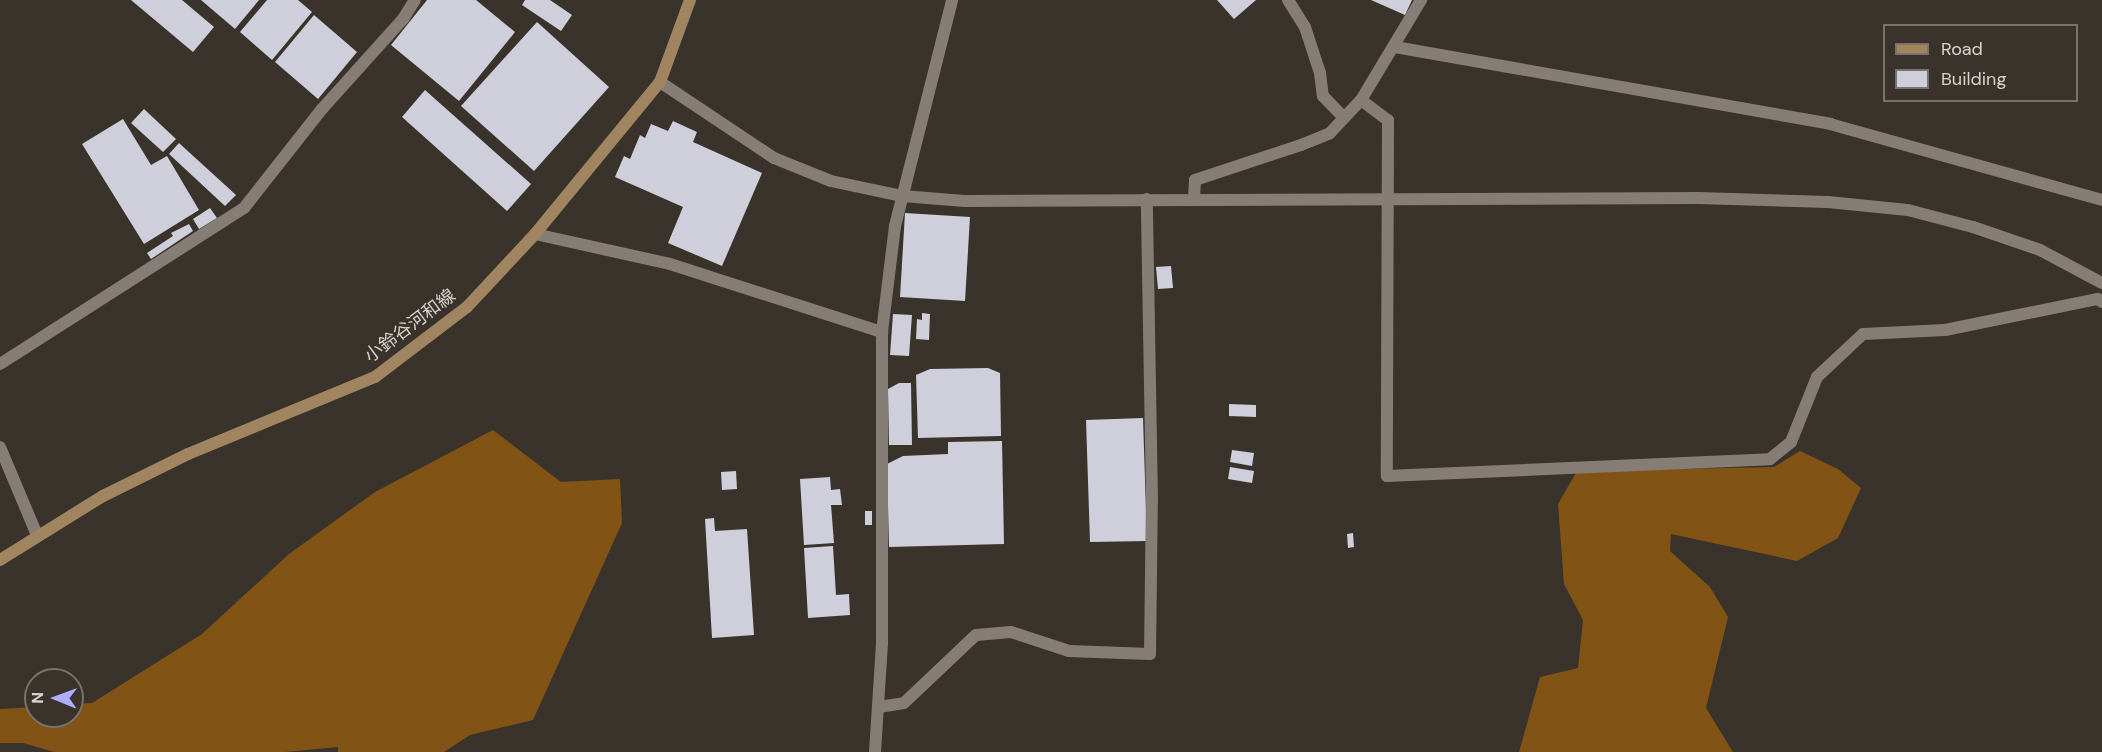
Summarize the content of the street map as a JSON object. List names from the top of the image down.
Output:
{
  "streets": {
    "main road": ["小鈴谷河和線"]
  },
  "legend": ["Road", "Building"],
  "north": "left"
}
